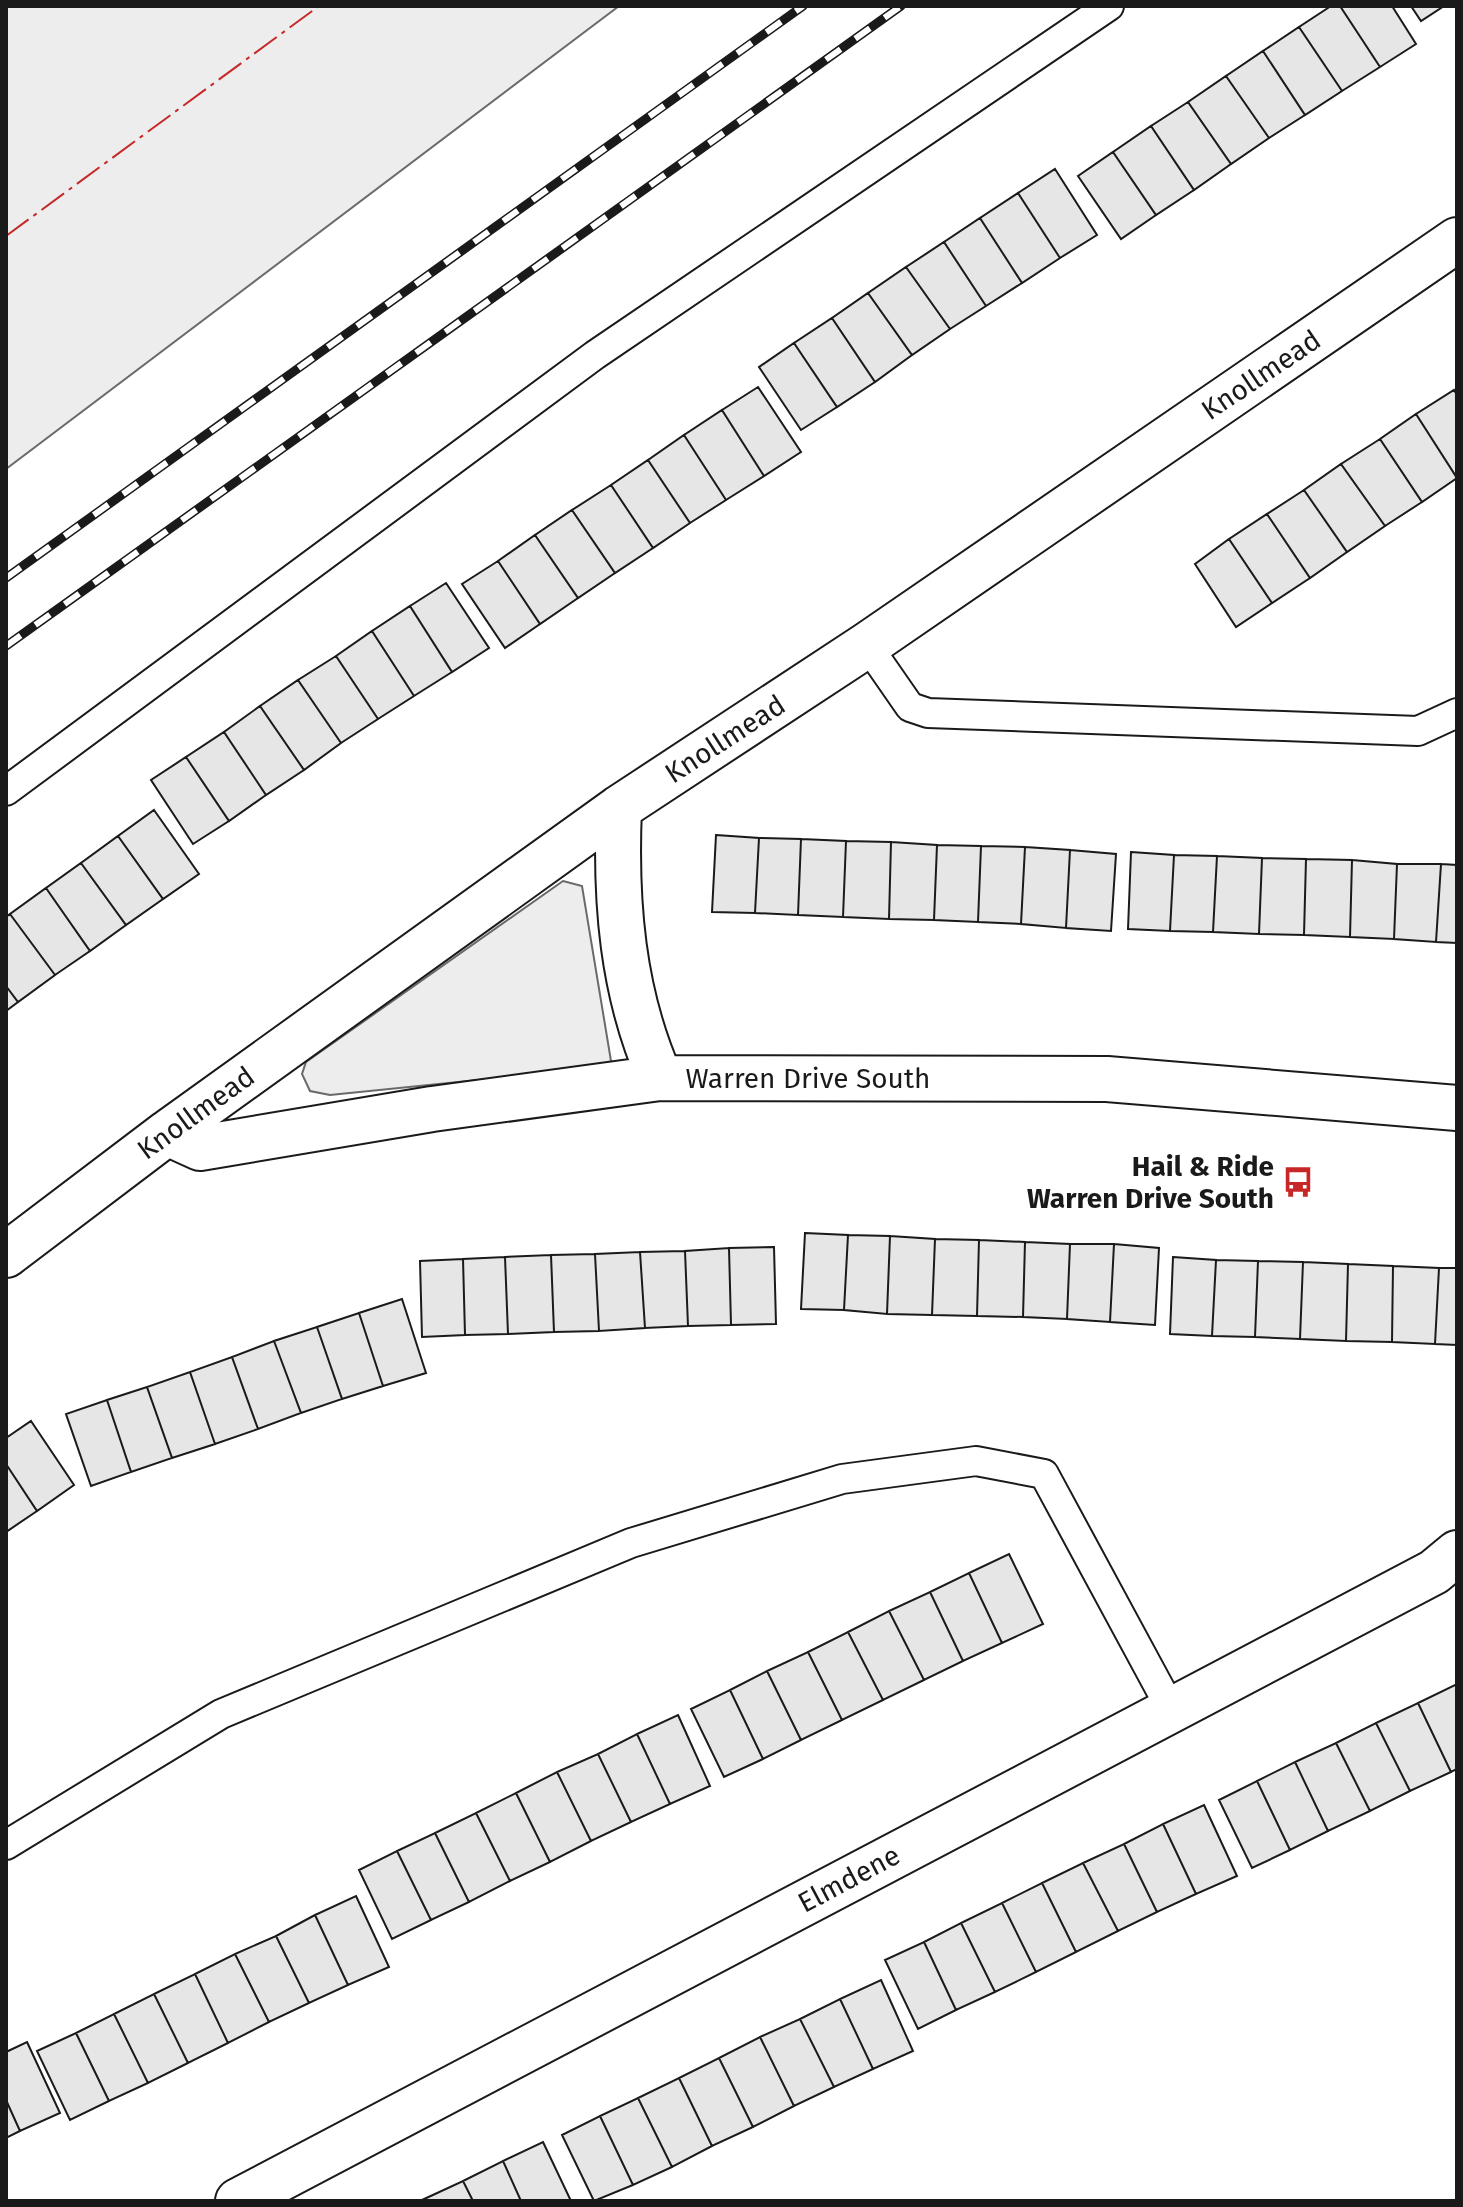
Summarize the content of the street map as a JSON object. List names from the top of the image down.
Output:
{
  "streets": {
    "street": ["Knollmead", "Warren Drive South", "Elmdene"]
  },
  "crossings": [
    ["Knollmead", "Warren Drive South"]
  ],
  "places": {
    "bus stop": ["Hail & Ride Warren Drive South"]
  }
}
